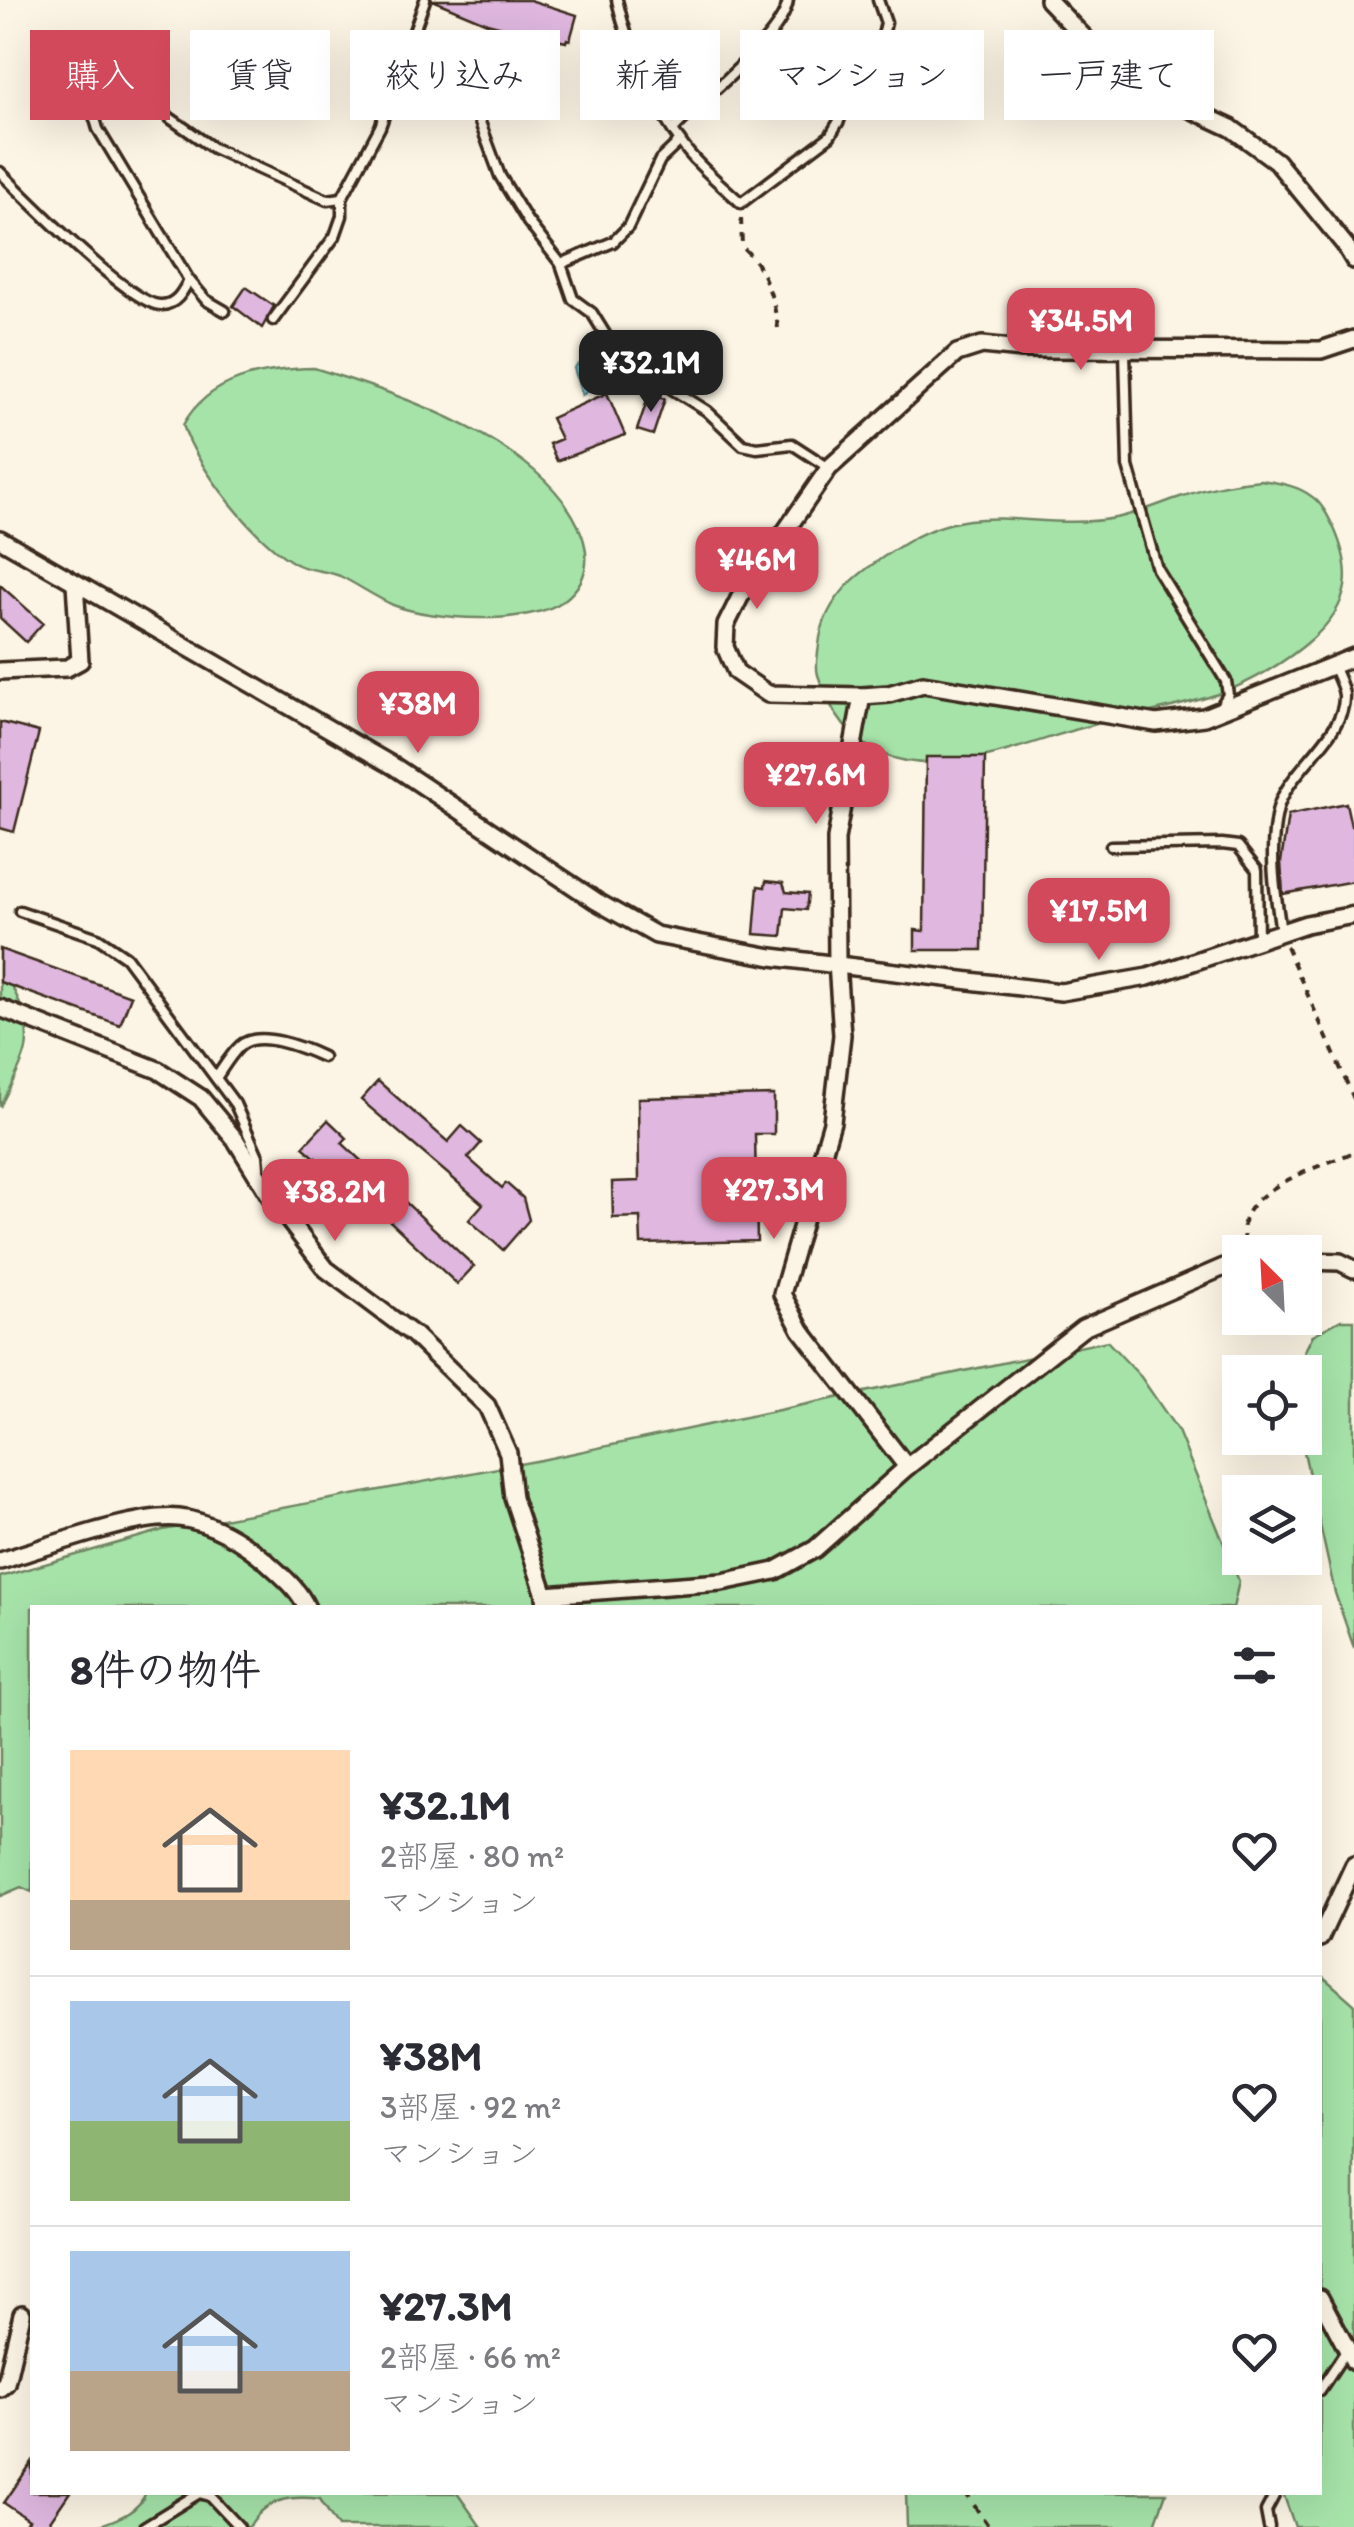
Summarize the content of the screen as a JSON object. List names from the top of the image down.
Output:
{
  "north": "top left",
  "page": {
    "chip": [
      "購入",
      "賃貸",
      "絞り込み",
      "新着",
      "マンション",
      "一戸建て"
    ],
    "price": [
      "¥34.5M",
      "¥32.1M",
      "¥46M",
      "¥38M",
      "¥27.6M",
      "¥17.5M",
      "¥27.3M",
      "¥38.2M"
    ],
    "heading": "8件の物件",
    "list": [
      {
        "name": "¥32.1M",
        "note": "2部屋 · 80 m² · マンション"
      },
      {
        "name": "¥38M",
        "note": "3部屋 · 92 m² · マンション"
      },
      {
        "name": "¥27.3M",
        "note": "2部屋 · 66 m² · マンション"
      }
    ]
  }
}
